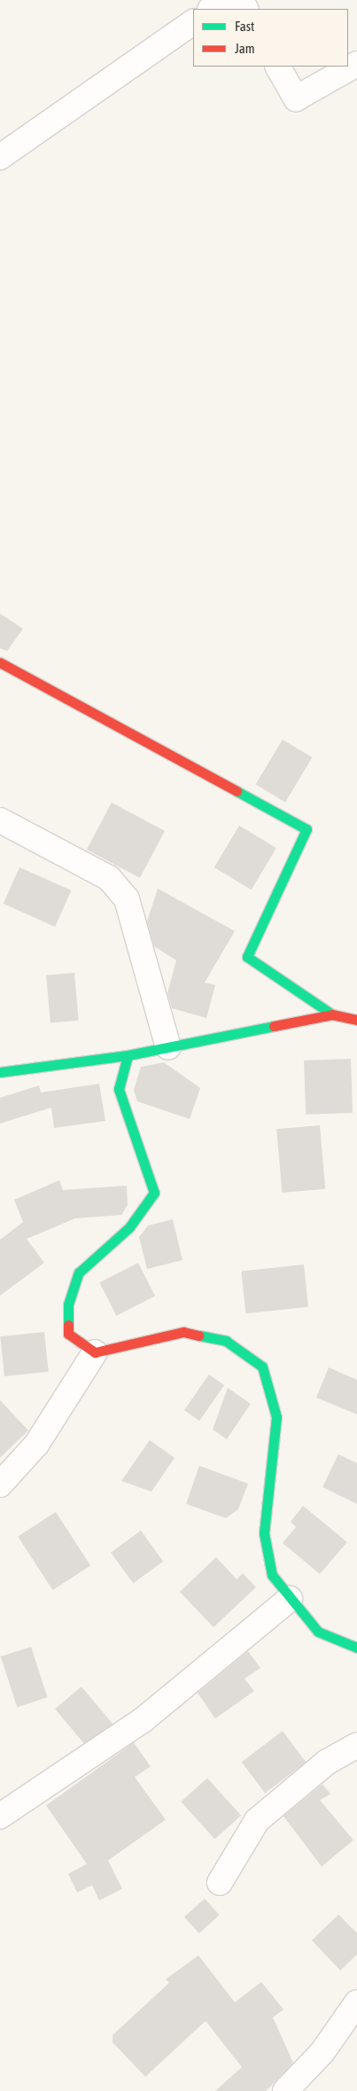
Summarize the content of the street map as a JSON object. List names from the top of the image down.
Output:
{
  "legend": ["Fast", "Jam"]
}
